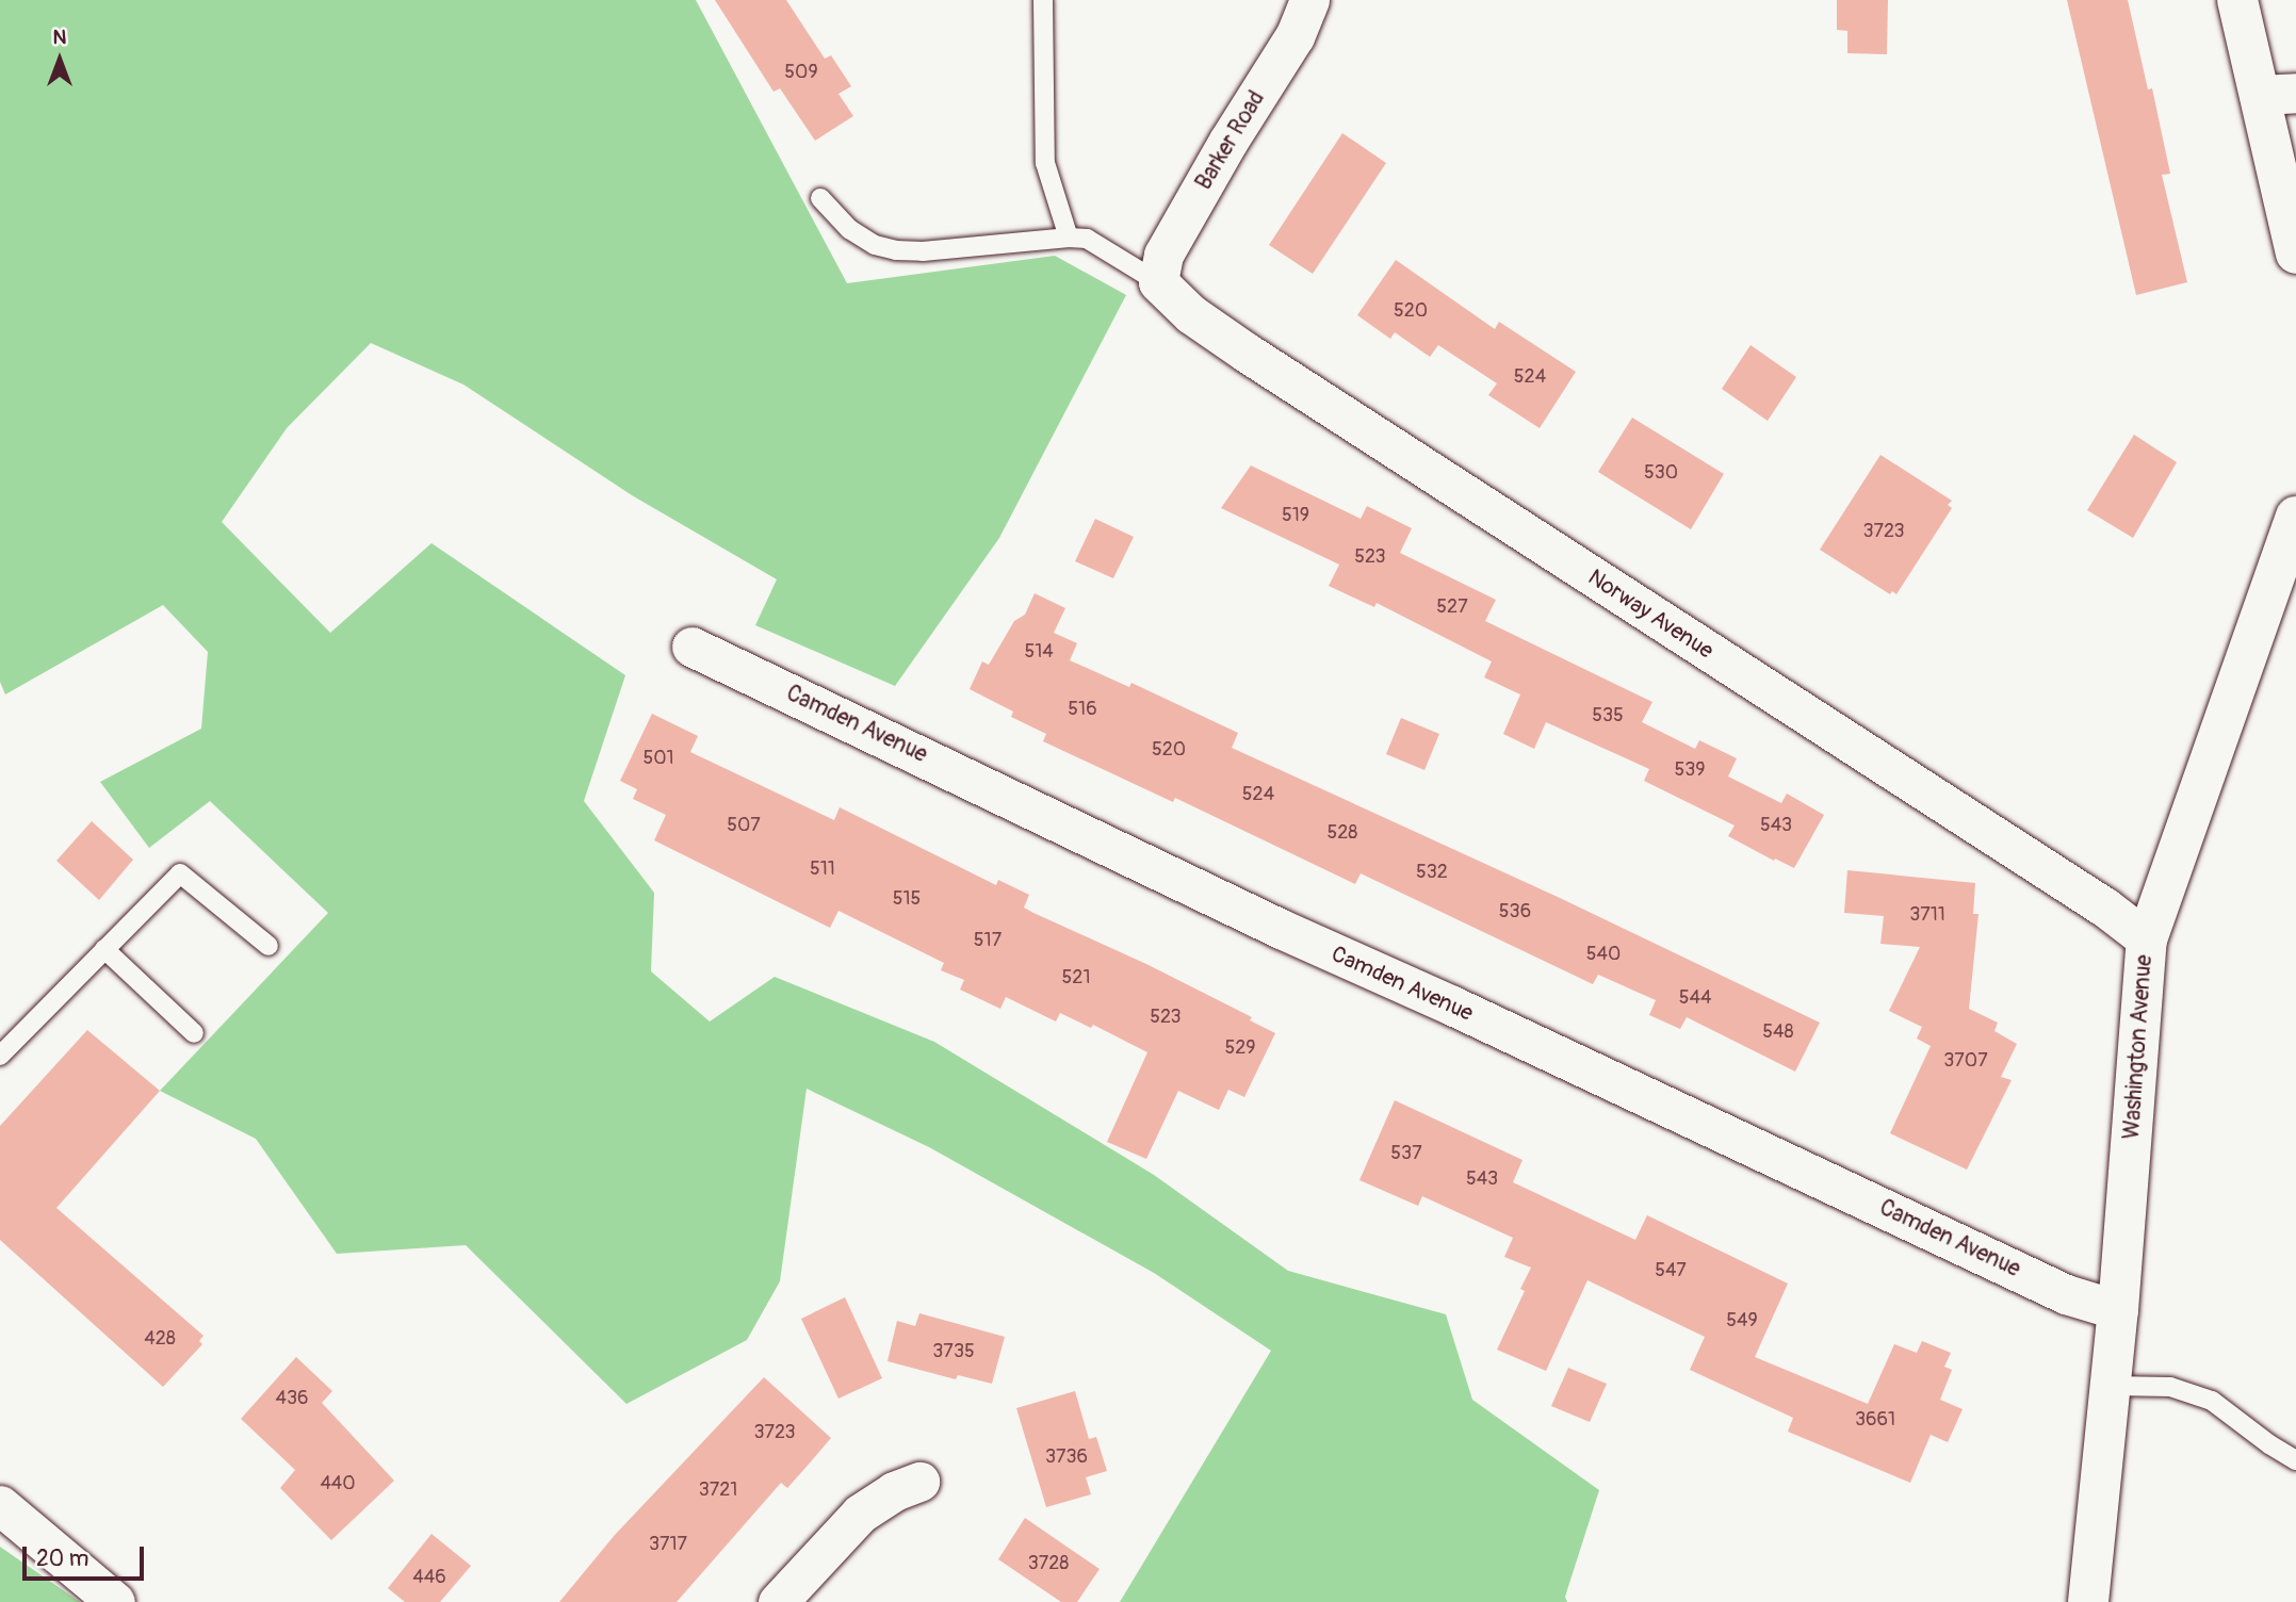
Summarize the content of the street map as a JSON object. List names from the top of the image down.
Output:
{
  "streets": {
    "street": [
      "Barker Road",
      "Norway Avenue",
      "Camden Avenue",
      "Washington Avenue"
    ]
  },
  "crossings": [
    ["Barker Road", "Norway Avenue"],
    ["Norway Avenue", "Washington Avenue"],
    ["Camden Avenue", "Washington Avenue"]
  ],
  "house_numbers": [
    "509",
    "520",
    "524",
    "530",
    "519",
    "3723",
    "523",
    "527",
    "514",
    "516",
    "535",
    "520",
    "501",
    "539",
    "524",
    "507",
    "543",
    "528",
    "511",
    "532",
    "515",
    "536",
    "3711",
    "517",
    "540",
    "521",
    "544",
    "523",
    "548",
    "529",
    "3707",
    "537",
    "543",
    "547",
    "549",
    "428",
    "3735",
    "436",
    "3661",
    "3723",
    "3736",
    "440",
    "3721",
    "3717",
    "3728",
    "446"
  ],
  "scale_bar": "20 m",
  "north": "top"
}
